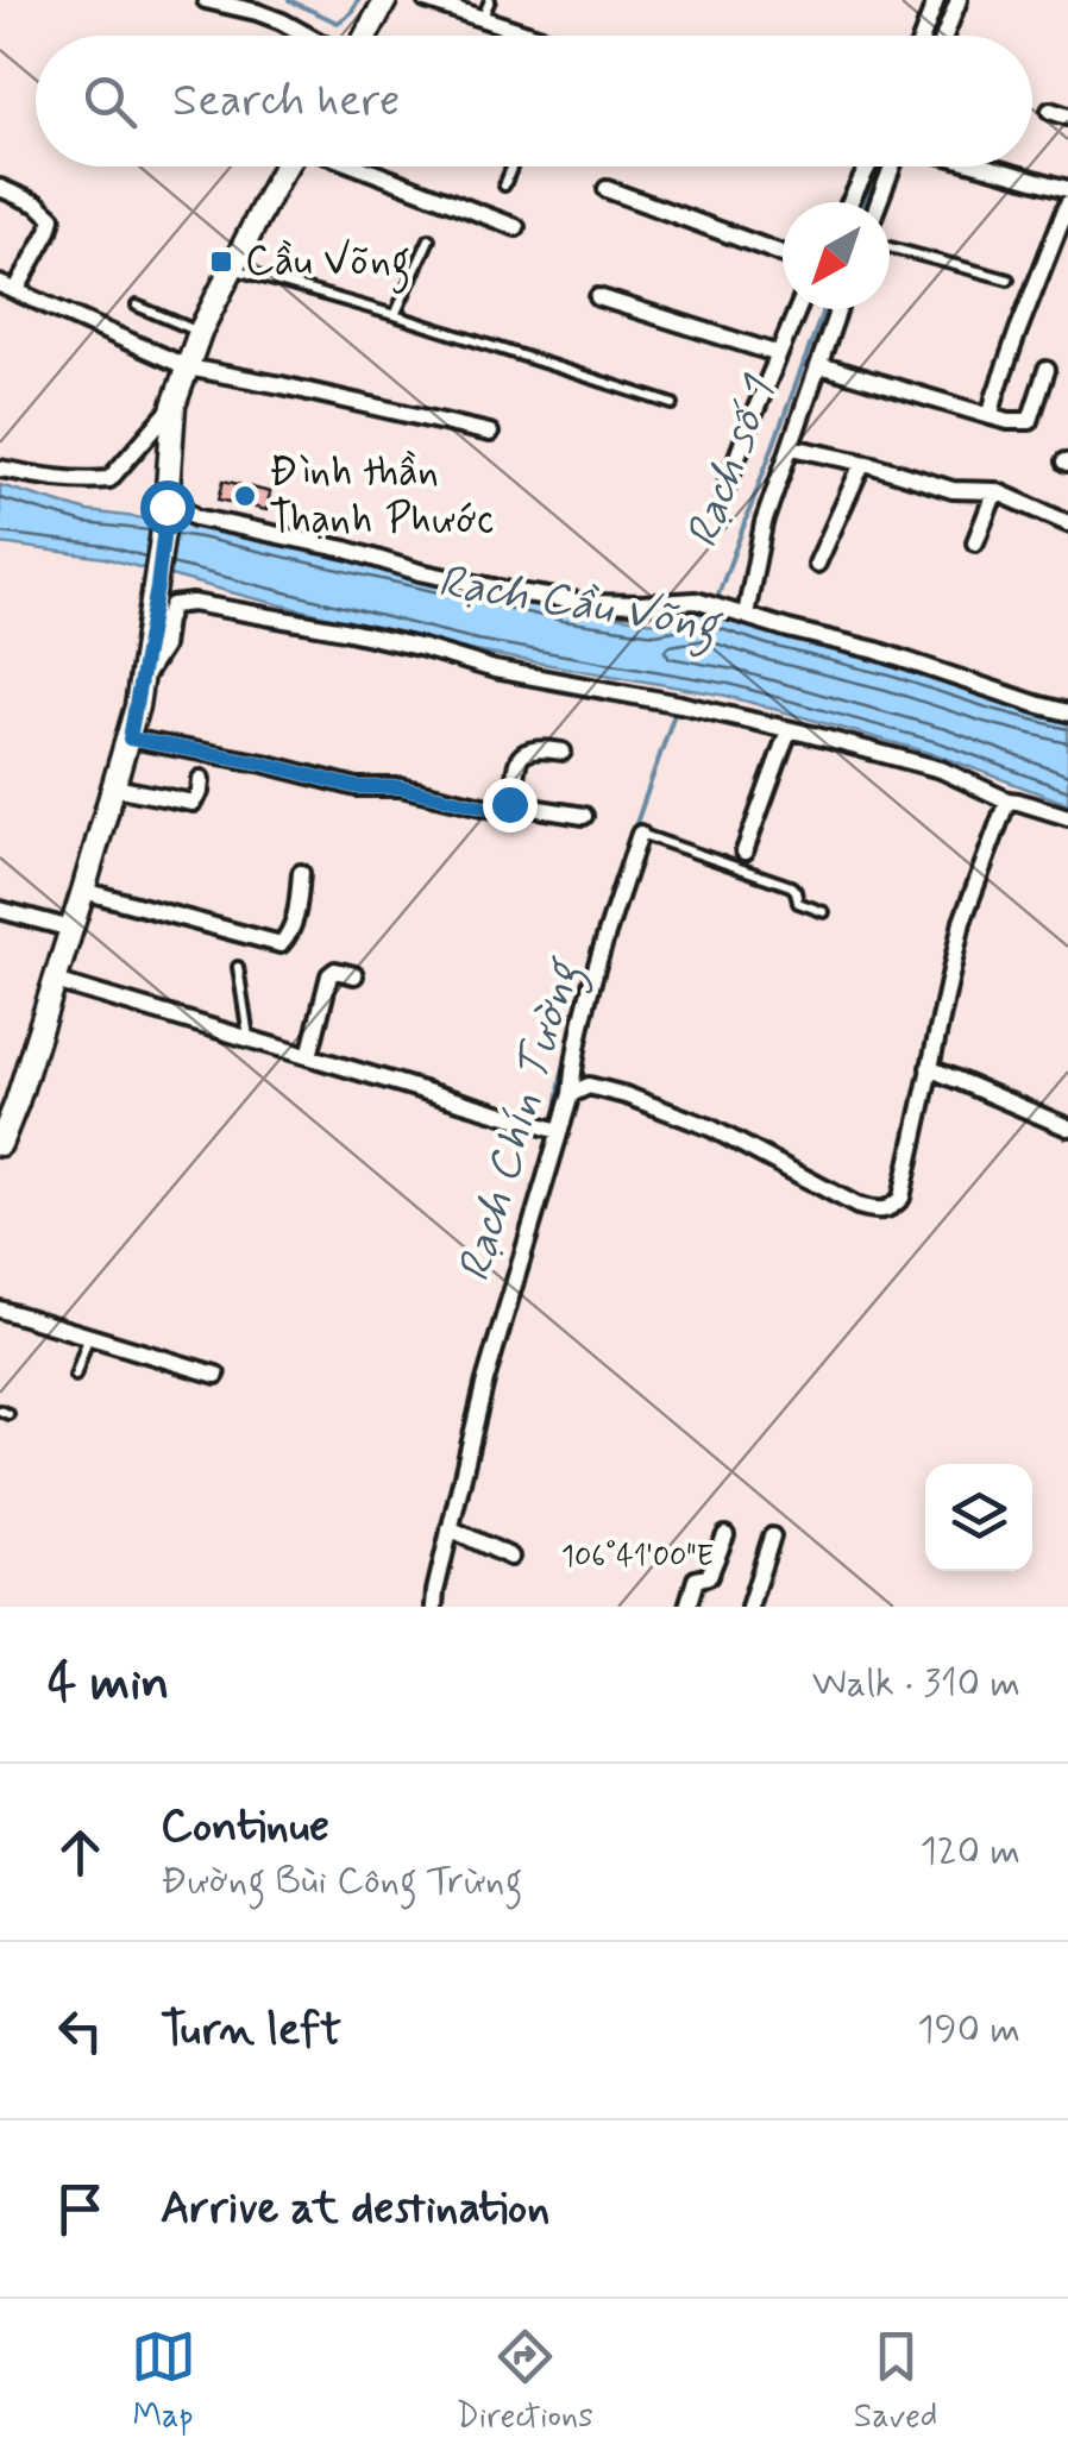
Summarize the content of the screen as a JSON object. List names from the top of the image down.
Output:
{
  "water": ["Rạch số 1", "Rạch Cầu Võng", "Rạch Chín Tường"],
  "places": {
    "transit": ["Cầu Võng"],
    "other": ["Đình thần Thạnh Phước"]
  },
  "north": "bottom left",
  "page": {
    "search": "Search here",
    "heading": ["4 min", "Walk · 310 m"],
    "list": [
      ["Continue", "Đường Bùi Công Trừng", "120 m"],
      ["Turn left", "190 m"],
      "Arrive at destination"
    ],
    "nav": ["Map", "Directions", "Saved"]
  },
  "coordinates": ["106°41'00\"E"]
}
